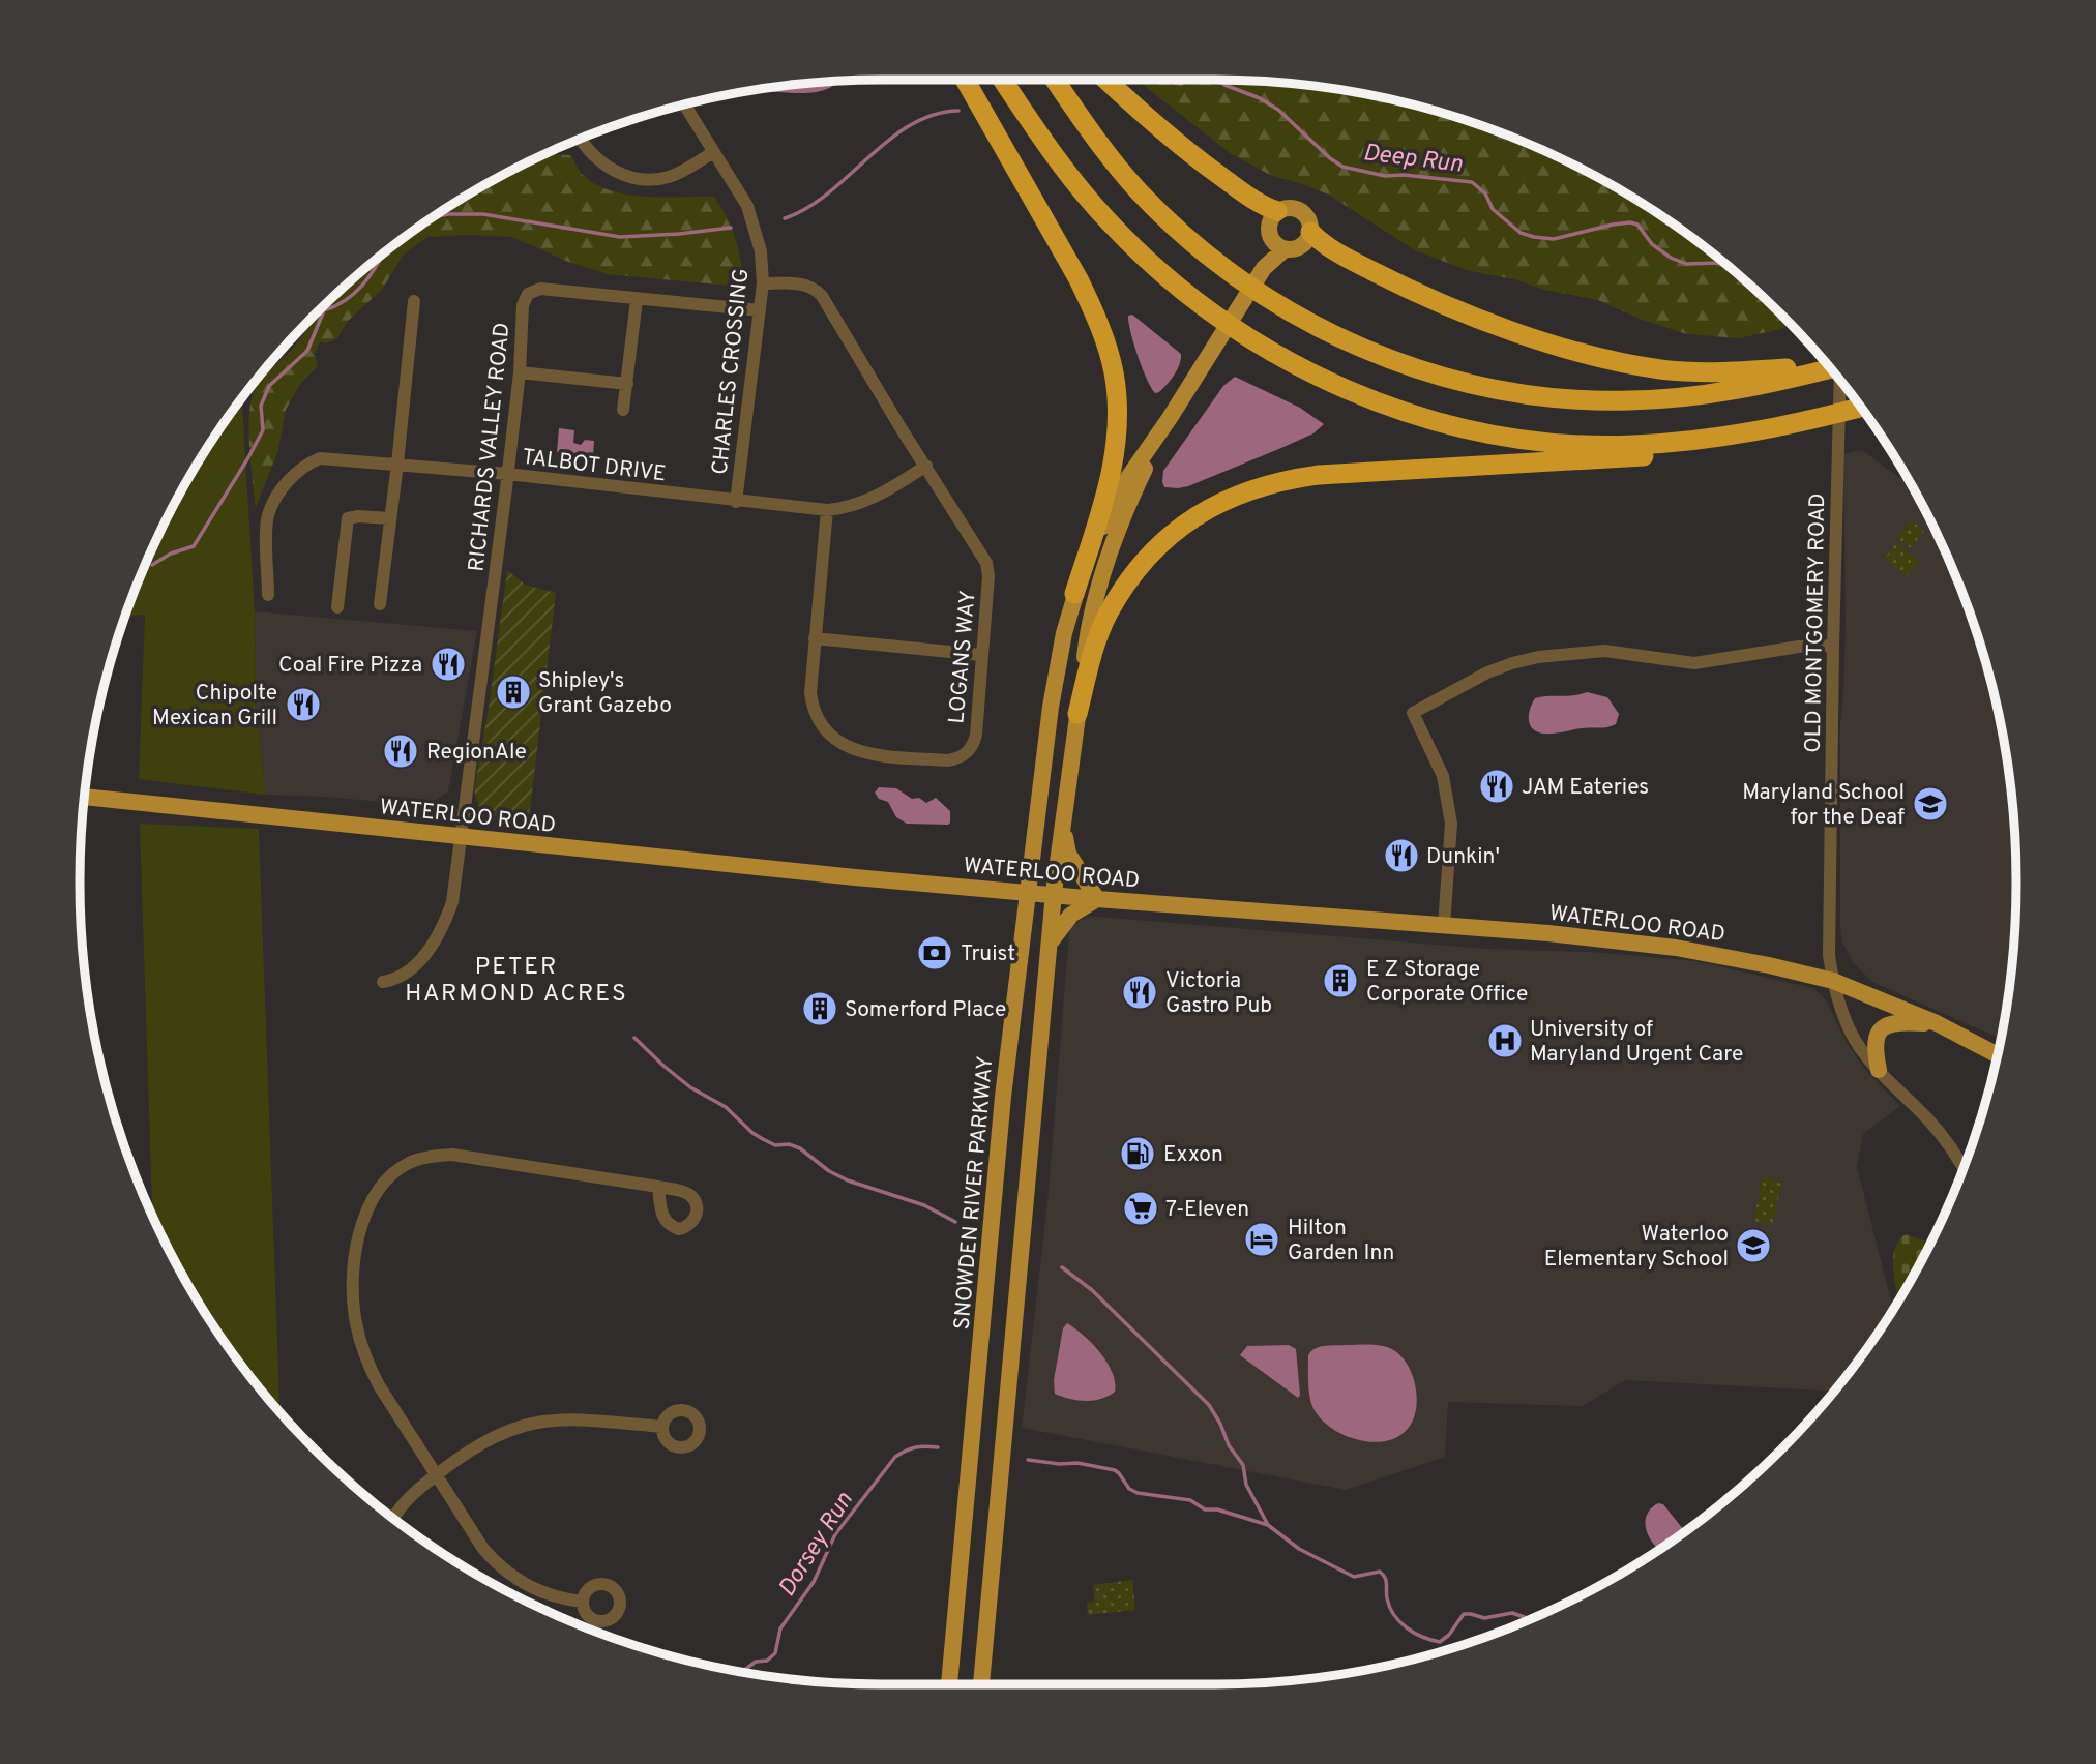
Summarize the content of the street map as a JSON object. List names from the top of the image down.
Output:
{
  "streets": {
    "main road": ["WATERLOO ROAD", "SNOWDEN RIVER PARKWAY"],
    "street": [
      "CHARLES CROSSING",
      "RICHARDS VALLEY ROAD",
      "TALBOT DRIVE",
      "OLD MONTGOMERY ROAD",
      "LOGANS WAY"
    ]
  },
  "crossings": [
    ["CHARLES CROSSING", "RICHARDS VALLEY ROAD"],
    ["CHARLES CROSSING", "TALBOT DRIVE"],
    ["CHARLES CROSSING", "LOGANS WAY"],
    ["RICHARDS VALLEY ROAD", "TALBOT DRIVE"],
    ["RICHARDS VALLEY ROAD", "WATERLOO ROAD"],
    ["TALBOT DRIVE", "LOGANS WAY"],
    ["OLD MONTGOMERY ROAD", "WATERLOO ROAD"],
    ["WATERLOO ROAD", "SNOWDEN RIVER PARKWAY"]
  ],
  "districts": ["PETER HARMOND ACRES"],
  "water": ["Deep Run", "Dorsey Run"],
  "places": {
    "restaurant": [
      "Coal Fire Pizza",
      "Chipolte Mexican Grill",
      "RegionAle",
      "JAM Eateries",
      "Dunkin'",
      "Victoria Gastro Pub"
    ],
    "building": ["Shipley's Grant Gazebo", "E Z Storage Corporate Office", "Somerford Place"],
    "school or university": ["Maryland School for the Deaf", "Waterloo Elementary School"],
    "bank": ["Truist"],
    "hospital": ["University of Maryland Urgent Care"],
    "fuel station": ["Exxon"],
    "supermarket": ["7-Eleven"],
    "hotel": ["Hilton Garden Inn"]
  }
}
